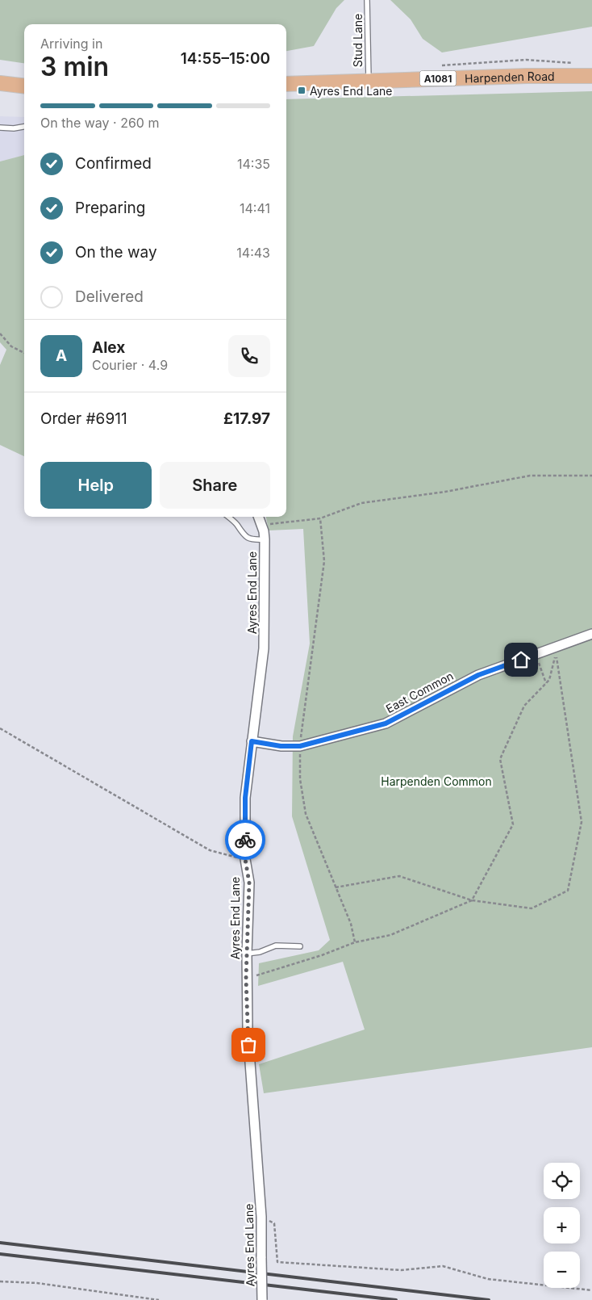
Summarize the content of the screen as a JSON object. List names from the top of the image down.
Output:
{
  "streets": {
    "main road": ["Harpenden Road", "A1081"],
    "street": ["Ayres End Lane", "East Common"],
    "lane": ["Stud Lane"]
  },
  "crossings": [
    ["Stud Lane", "Harpenden Road"],
    ["Ayres End Lane", "East Common"]
  ],
  "parks": ["Harpenden Common"],
  "places": {
    "transit": ["Ayres End Lane"]
  },
  "page": {
    "heading": ["3 min", "Arriving in", "14:55–15:00"],
    "panel": [
      "Alex",
      "Courier · 4.9",
      "Order #6911",
      "£17.97"
    ],
    "bar": "On the way · 260 m",
    "list": [
      ["Confirmed", "14:35"],
      ["Preparing", "14:41"],
      ["On the way", "14:43"],
      "Delivered"
    ],
    "round": "A",
    "buttons": ["Help", "Share"],
    "map_buttons": ["+", "−"]
  }
}
